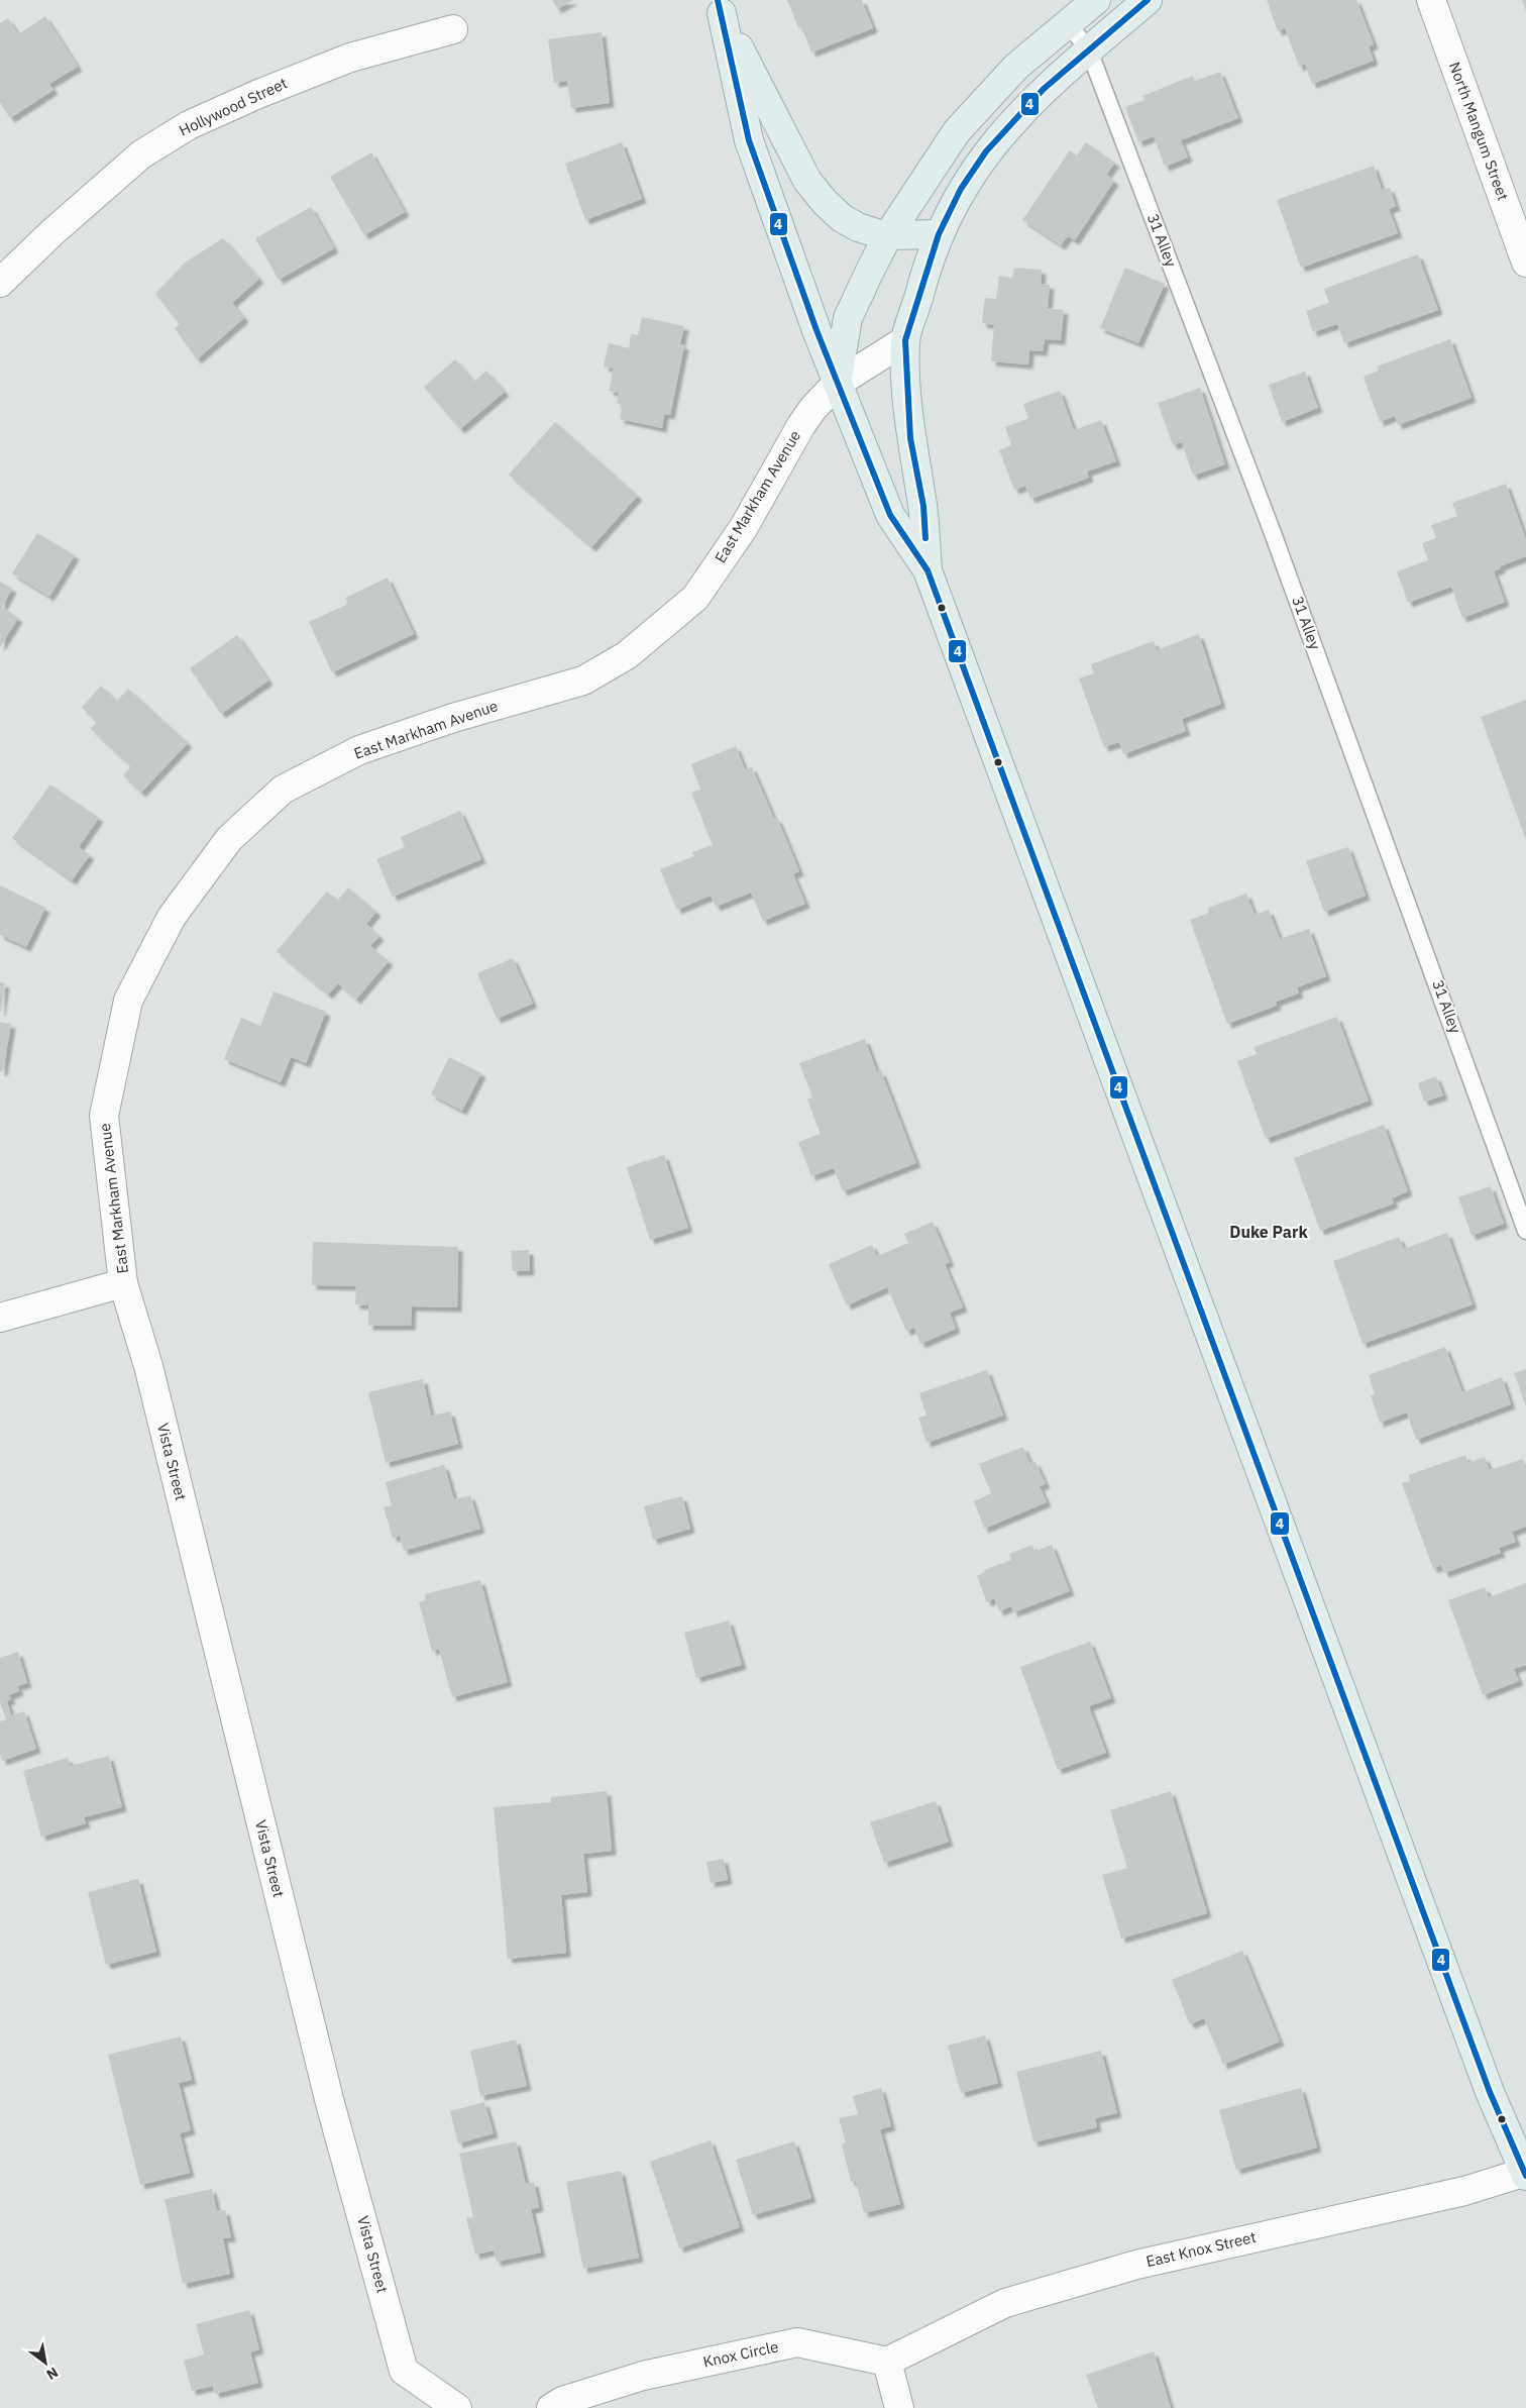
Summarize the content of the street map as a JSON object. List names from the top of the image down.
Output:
{
  "streets": {
    "street": [
      "Hollywood Street",
      "North Mangum Street",
      "East Markham Avenue",
      "Vista Street",
      "East Knox Street",
      "Knox Circle"
    ],
    "lane": ["31 Alley"]
  },
  "crossings": [
    ["East Markham Avenue", "Vista Street"],
    ["East Knox Street", "Knox Circle"]
  ],
  "districts": ["Duke Park"],
  "lines": ["transit line 4"],
  "north": "bottom right"
}
